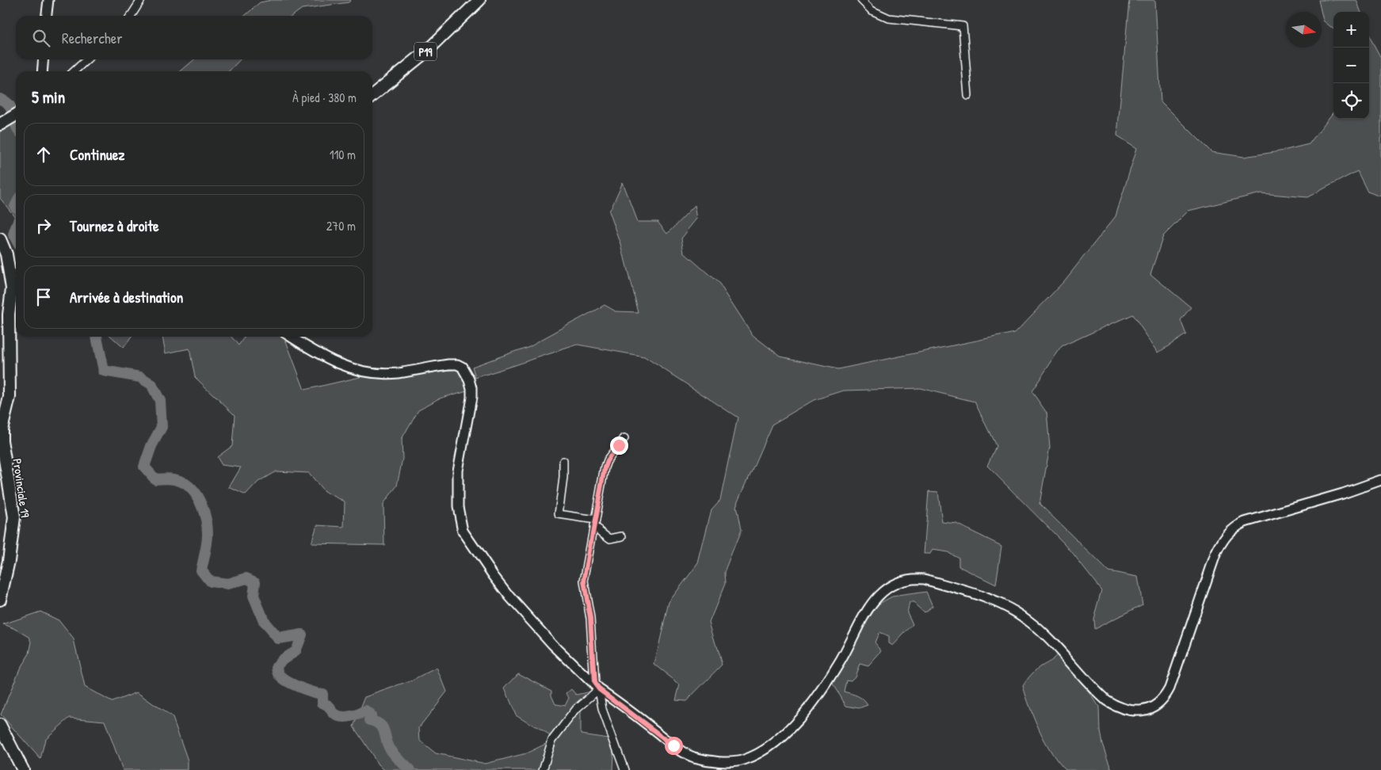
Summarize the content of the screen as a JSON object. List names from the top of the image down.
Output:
{
  "streets": {
    "main road": ["P19", "Provinciale 19"]
  },
  "north": "right",
  "page": {
    "map_buttons": ["+", "−"],
    "search": "Rechercher",
    "heading": ["5 min", "À pied · 380 m"],
    "list": [
      ["Continuez", "110 m"],
      ["Tournez à droite", "270 m"],
      "Arrivée à destination"
    ]
  }
}
